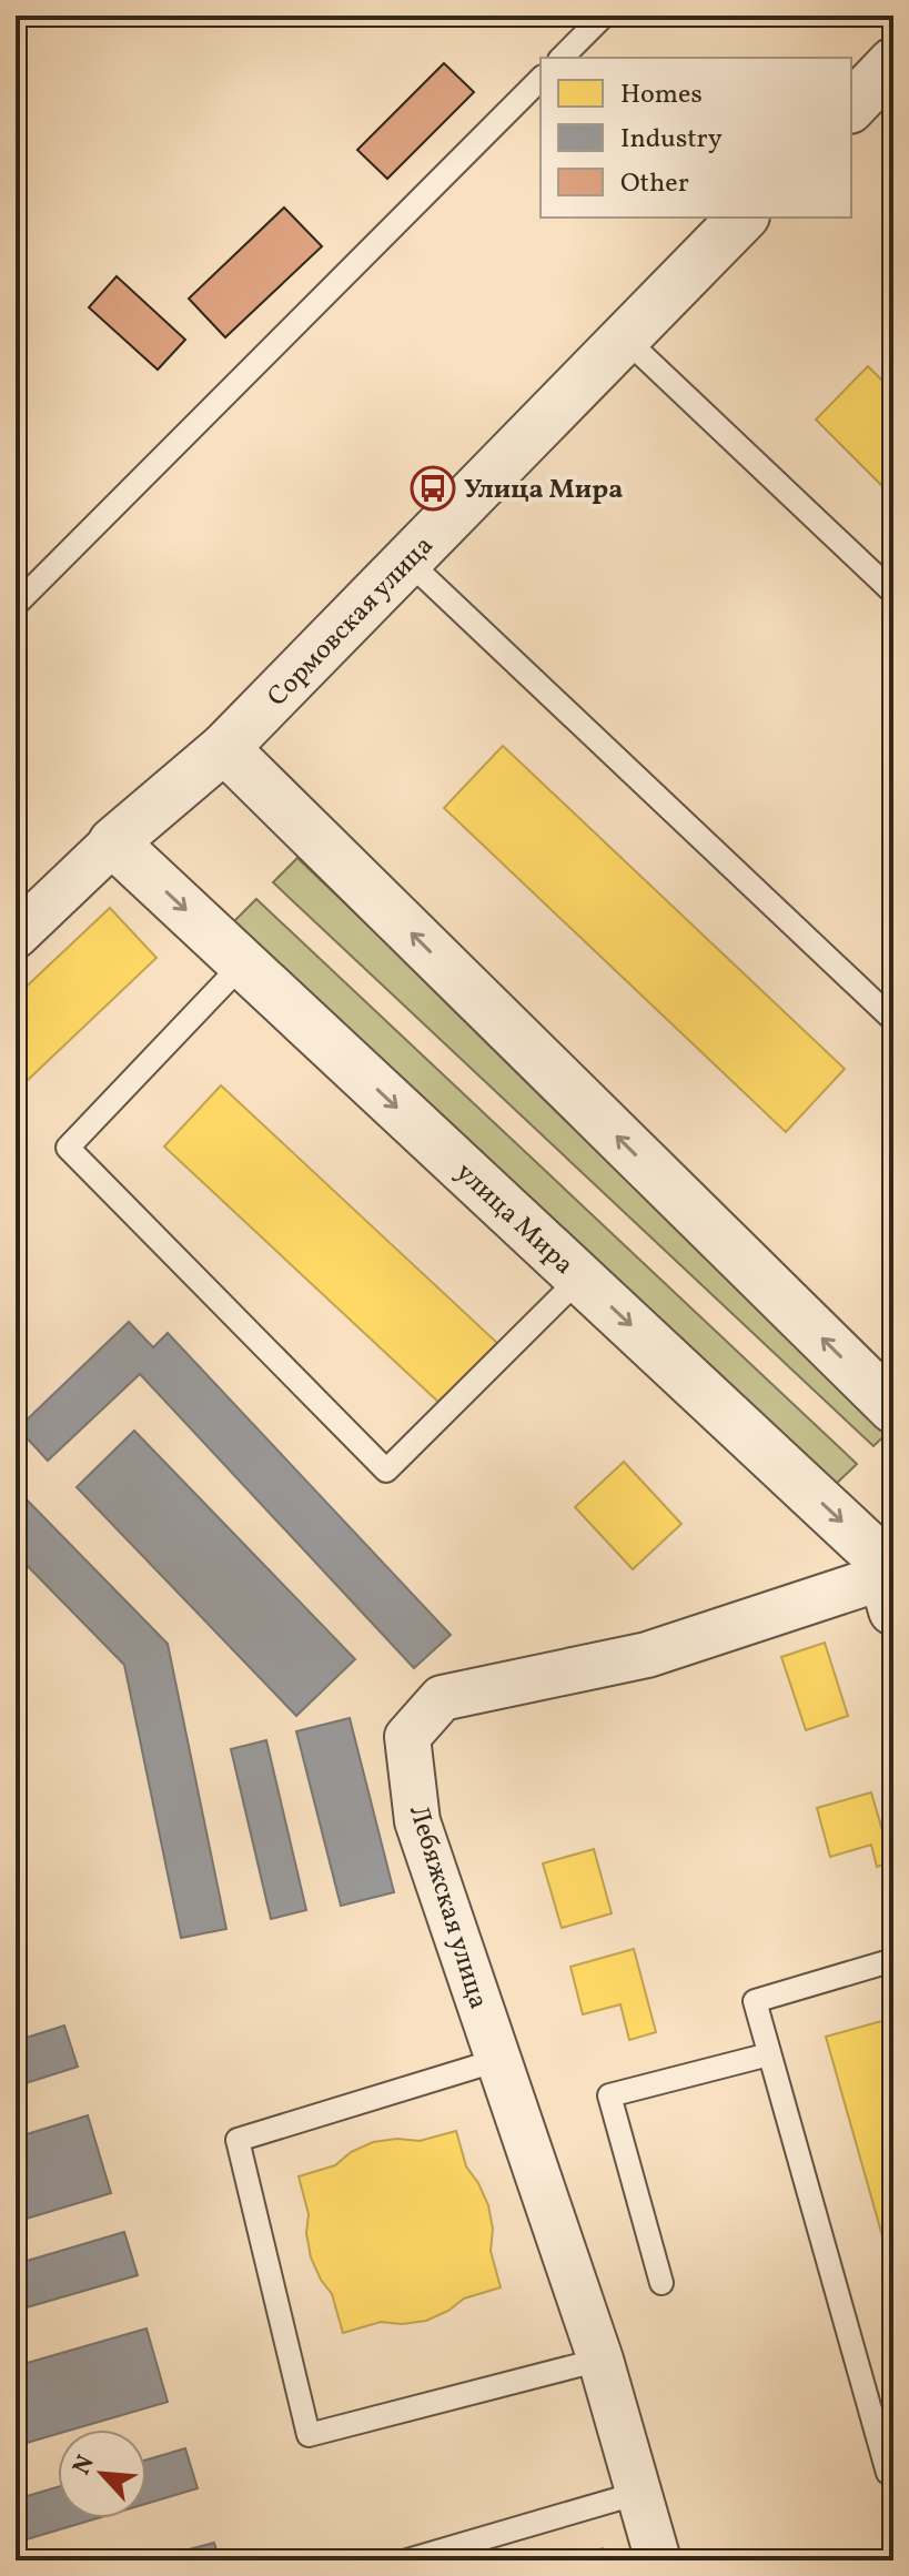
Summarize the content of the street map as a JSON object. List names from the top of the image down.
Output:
{
  "streets": {
    "street": ["Сормовская улица", "улица Мира", "Лебяжская улица"]
  },
  "crossings": [
    ["Сормовская улица", "улица Мира"],
    ["улица Мира", "Лебяжская улица"]
  ],
  "places": {
    "bus stop": ["Улица Мира"]
  },
  "legend": ["Homes", "Industry", "Other"],
  "north": "top left"
}
